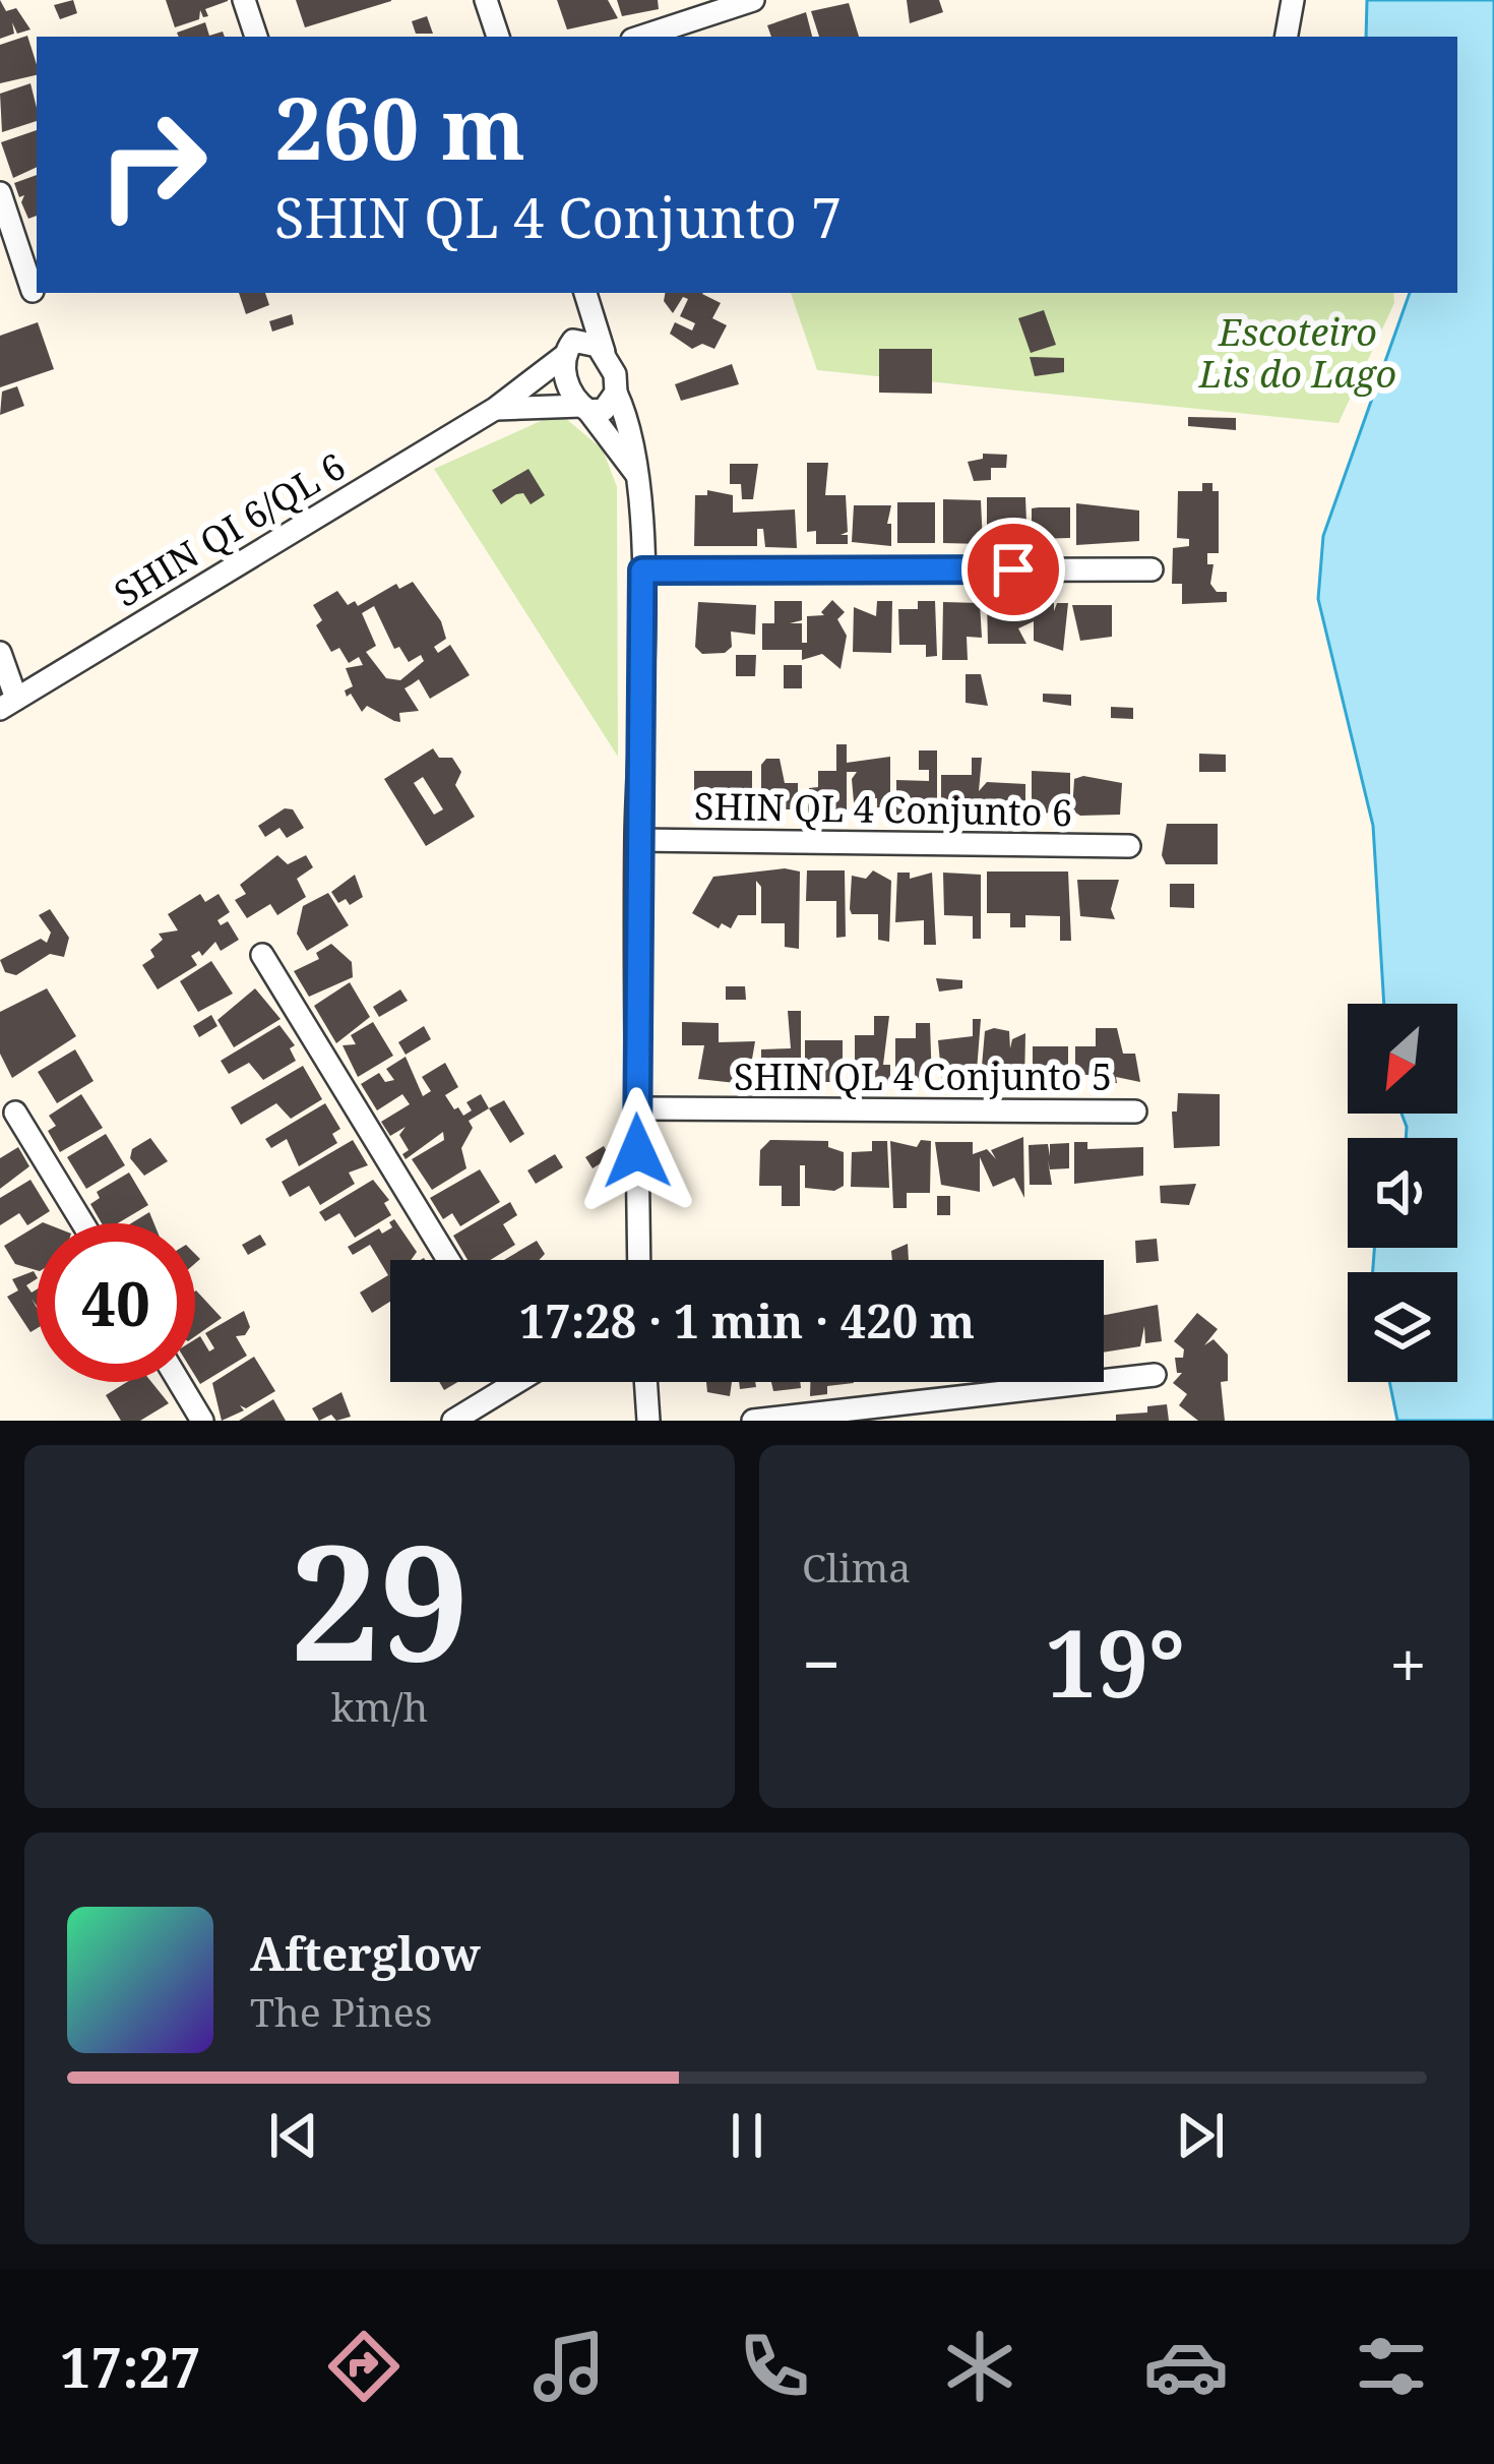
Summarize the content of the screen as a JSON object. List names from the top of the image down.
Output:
{
  "streets": {
    "street": ["SHIN QI 6/QL 6", "SHIN QL 4 Conjunto 6", "SHIN QL 4 Conjunto 5"]
  },
  "parks": ["Escoteiro Lis do Lago"],
  "north": "bottom left",
  "page": {
    "turn": ["260 m", "SHIN QL 4 Conjunto 7"],
    "limit": "40",
    "trip": "17:28 · 1 min · 420 m",
    "tile": [
      ["29", "km/h"],
      "Clima"
    ],
    "heat": ["−", "19°", "+"],
    "song": ["Afterglow", "The Pines"],
    "tabs": "17:27"
  }
}
